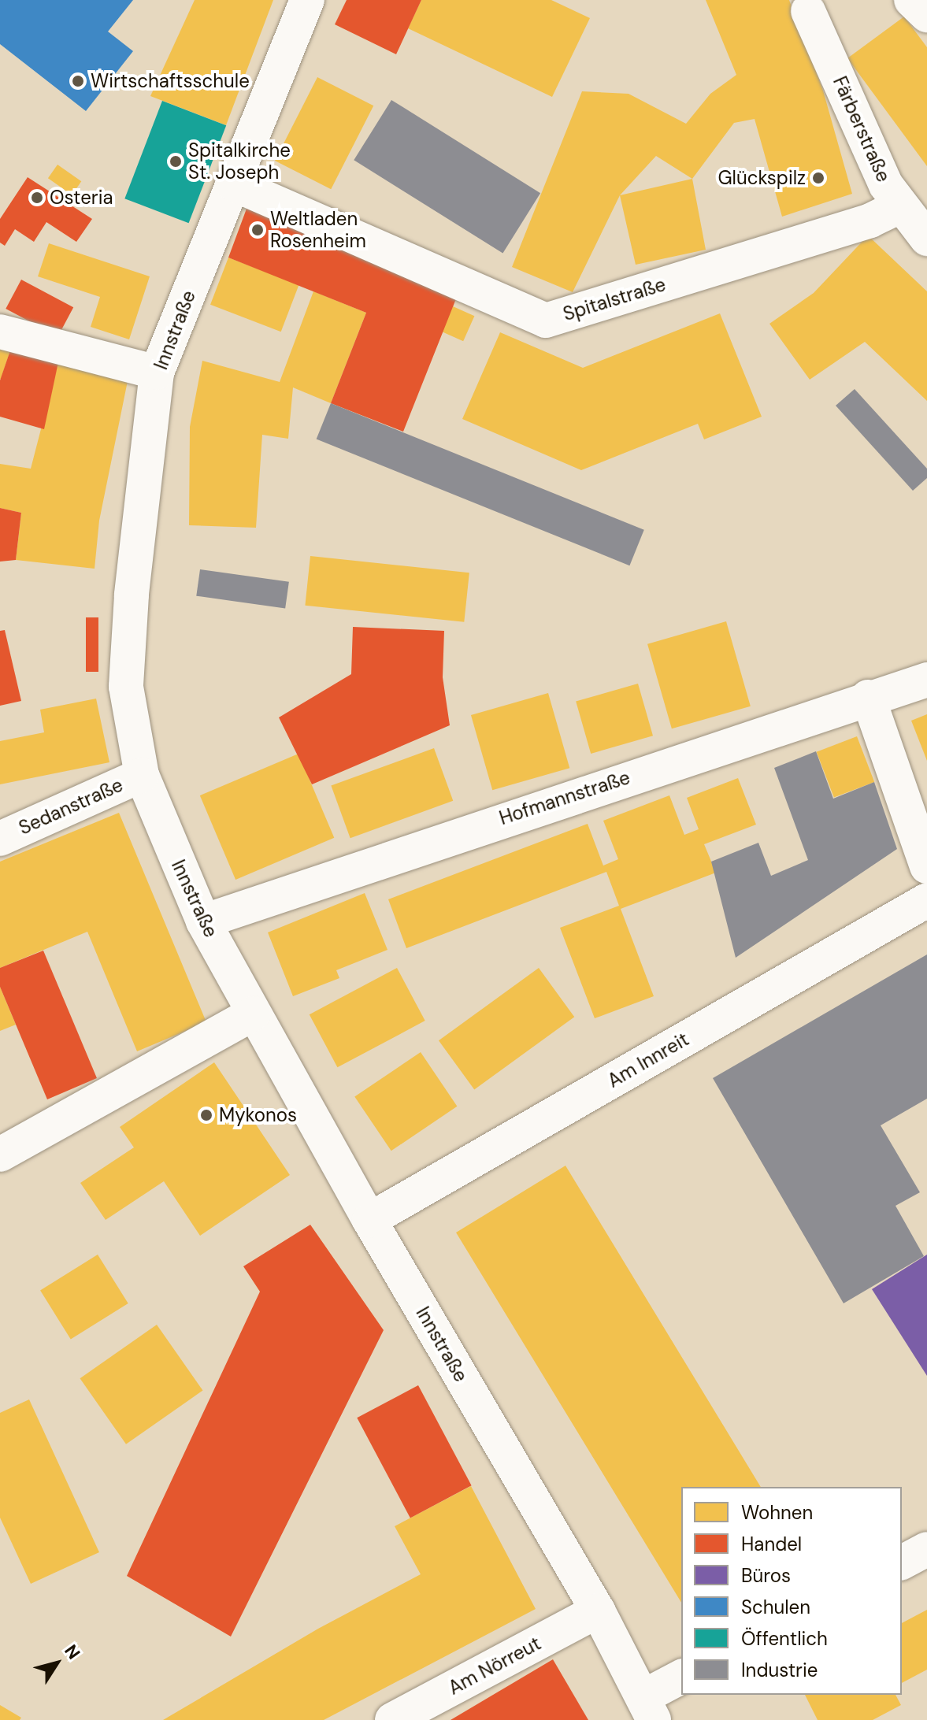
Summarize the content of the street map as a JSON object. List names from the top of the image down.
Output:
{
  "streets": {
    "street": [
      "Färberstraße",
      "Spitalstraße",
      "Innstraße",
      "Hofmannstraße",
      "Sedanstraße",
      "Am Innreit",
      "Am Nörreut"
    ]
  },
  "crossings": [
    ["Färberstraße", "Spitalstraße"],
    ["Spitalstraße", "Innstraße"],
    ["Innstraße", "Hofmannstraße"],
    ["Innstraße", "Sedanstraße"],
    ["Innstraße", "Am Innreit"],
    ["Innstraße", "Am Nörreut"]
  ],
  "places": [
    "Wirtschaftsschule",
    "Spitalkirche St. Joseph",
    "Glückspilz",
    "Osteria",
    "Weltladen Rosenheim",
    "Mykonos"
  ],
  "legend": [
    "Wohnen",
    "Handel",
    "Büros",
    "Schulen",
    "Öffentlich",
    "Industrie"
  ],
  "north": "top right"
}
